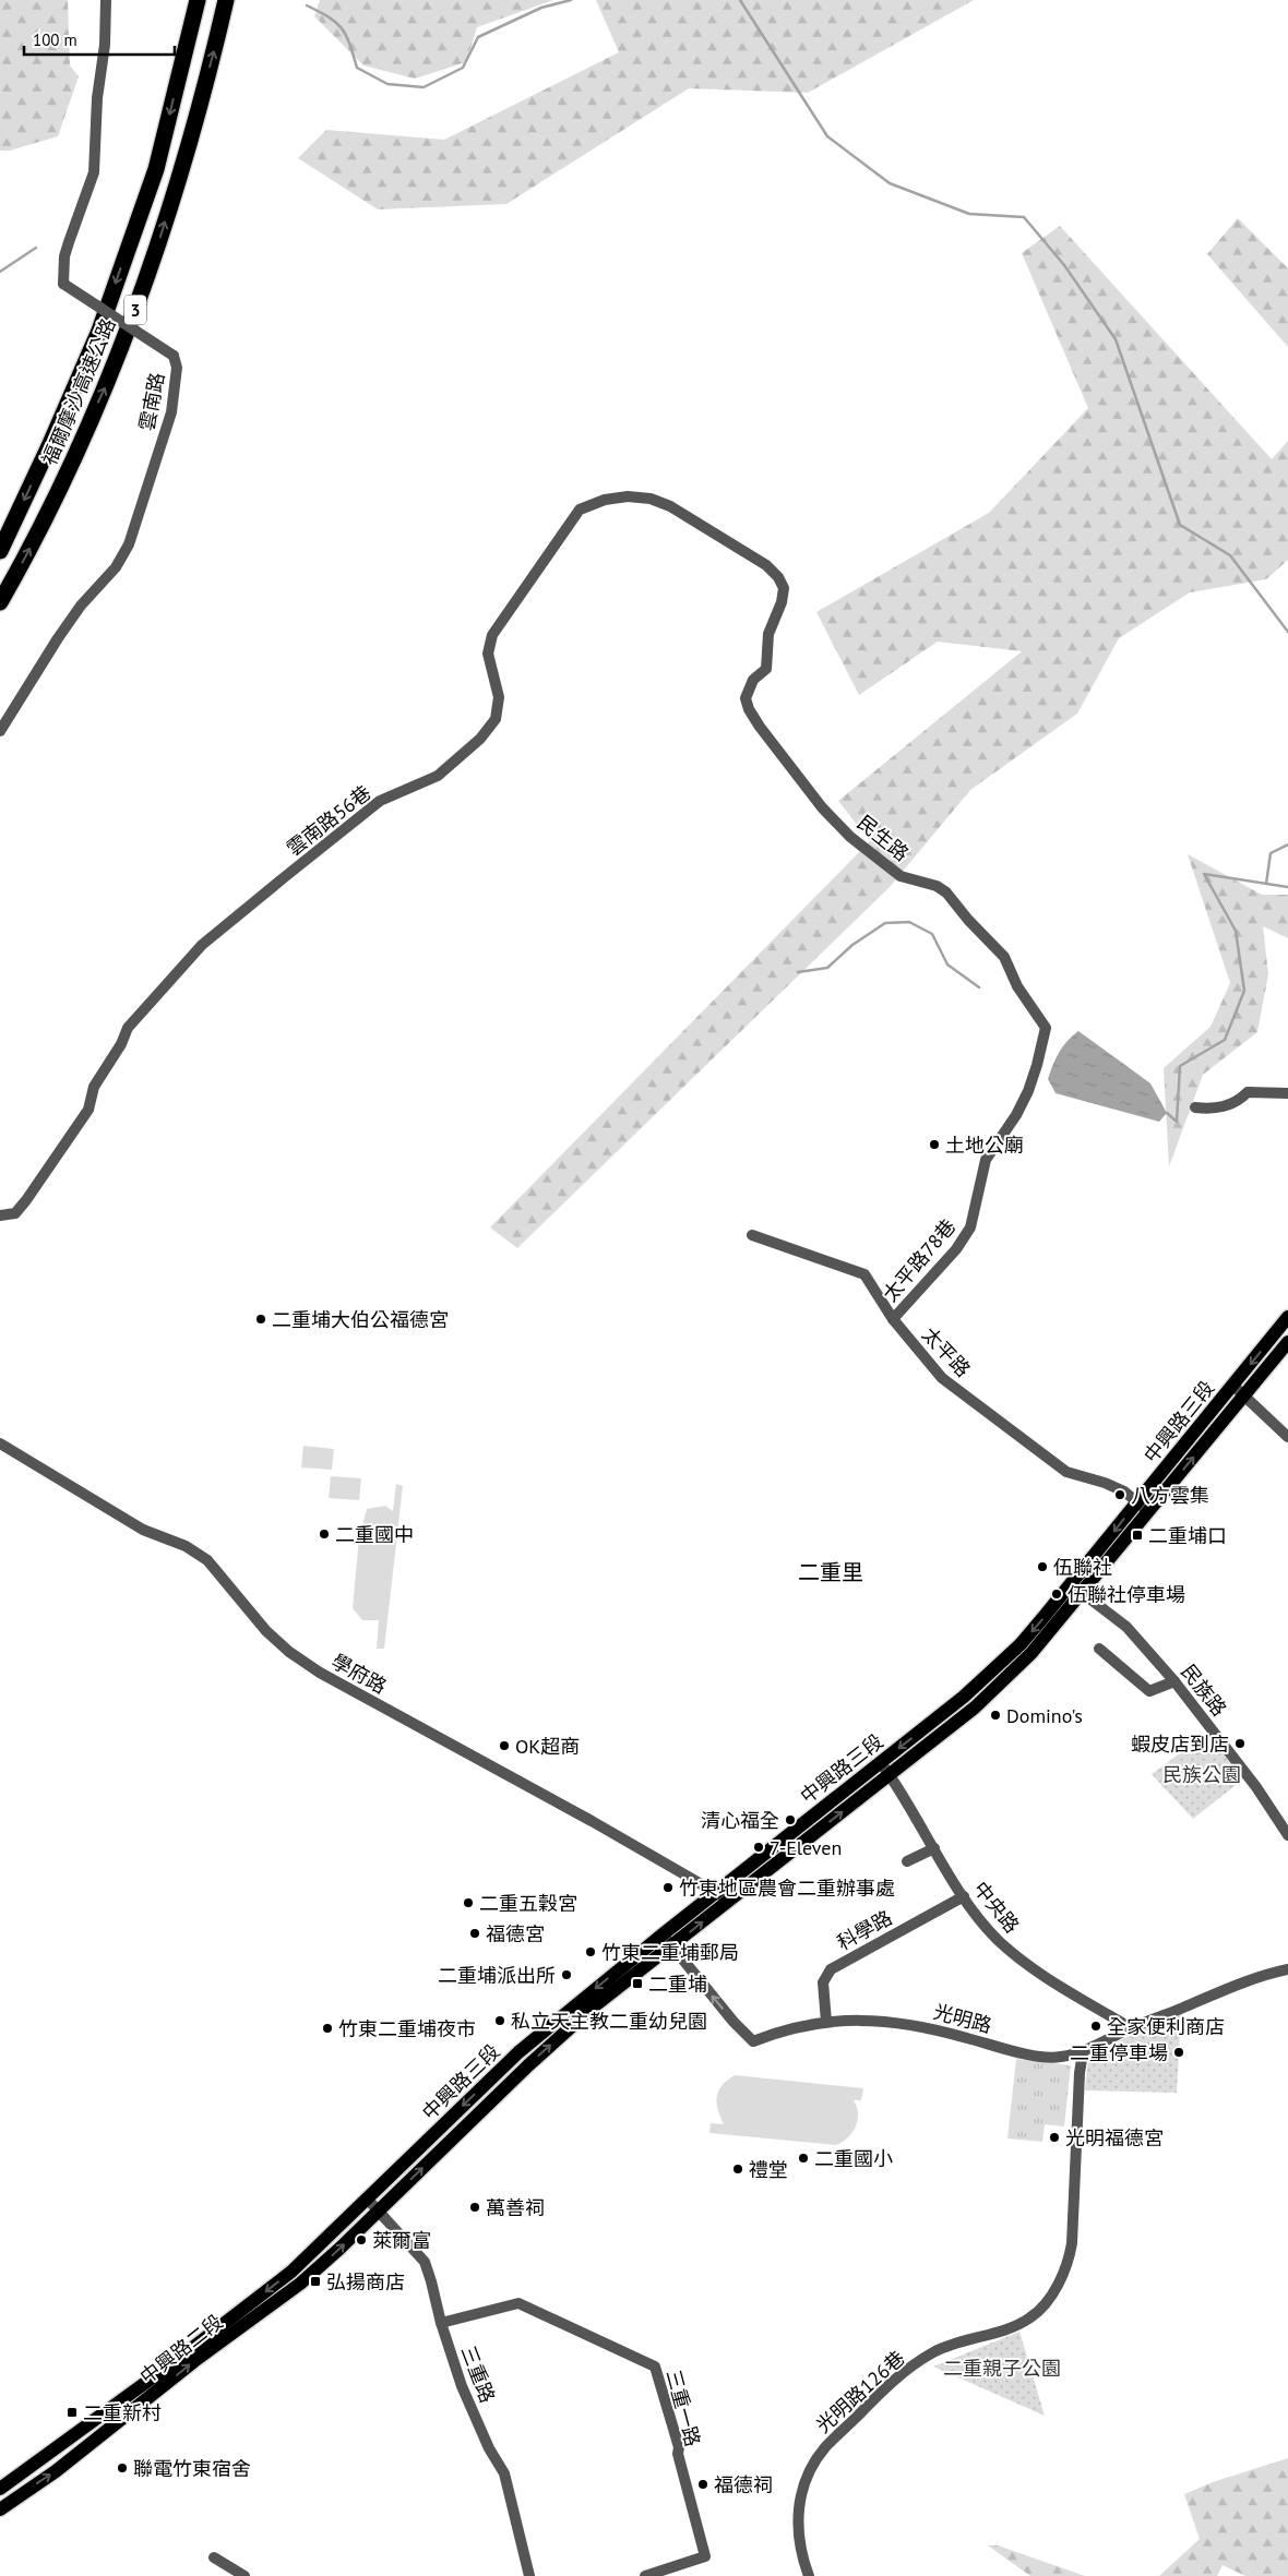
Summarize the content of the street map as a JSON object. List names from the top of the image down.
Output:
{
  "streets": {
    "highway": ["3", "福爾摩沙高速公路"],
    "main road": ["中興路三段", "中興路二段"],
    "street": [
      "雲南路",
      "雲南路56巷",
      "民生路",
      "太平路78巷",
      "太平路",
      "學府路",
      "民族路",
      "中央路",
      "科學路",
      "光明路",
      "三重路",
      "光明路126巷",
      "三重一路"
    ]
  },
  "crossings": [
    ["雲南路56巷", "民生路"],
    ["民生路", "太平路78巷"],
    ["太平路78巷", "太平路"],
    ["太平路", "中興路三段"],
    ["中興路三段", "學府路"],
    ["中興路三段", "民族路"],
    ["中興路三段", "中央路"],
    ["中興路三段", "光明路"],
    ["中興路三段", "中興路二段"],
    ["中興路三段", "三重路"],
    ["中央路", "科學路"],
    ["中央路", "光明路"],
    ["科學路", "光明路"],
    ["光明路", "光明路126巷"],
    ["中興路二段", "三重路"],
    ["三重路", "三重一路"]
  ],
  "districts": ["二重里"],
  "parks": ["民族公園", "二重親子公園"],
  "places": {
    "other": [
      "土地公廟",
      "二重埔大伯公福德宮",
      "八方雲集",
      "二重國中",
      "伍聯社",
      "伍聯社停車場",
      "Domino's",
      "蝦皮店到店",
      "OK超商",
      "清心福全",
      "7-Eleven",
      "竹東地區農會二重辦事處",
      "二重五穀宮",
      "福德宮",
      "竹東二重埔郵局",
      "二重埔派出所",
      "私立天主教二重幼兒園",
      "全家便利商店",
      "竹東二重埔夜市",
      "二重停車場",
      "光明福德宮",
      "二重國小",
      "禮堂",
      "萬善祠",
      "萊爾富",
      "聯電竹東宿舍",
      "福德祠"
    ],
    "transit": [
      "二重埔口",
      "二重埔",
      "弘揚商店",
      "二重新村"
    ]
  },
  "scale_bar": "100 m"
}
